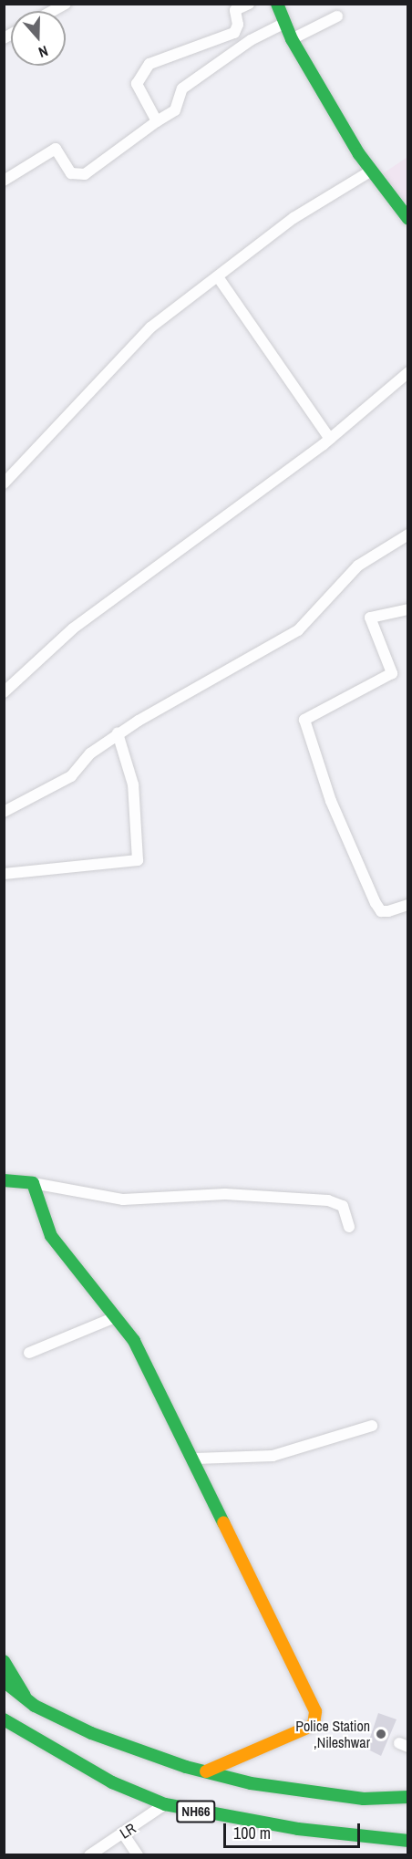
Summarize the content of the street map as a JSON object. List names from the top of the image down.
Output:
{
  "streets": {
    "main road": ["NH66"],
    "street": ["LR"]
  },
  "crossings": [
    ["NH66", "LR"]
  ],
  "places": ["Police Station ,Nileshwar"],
  "scale_bar": "100 m",
  "north": "bottom"
}
